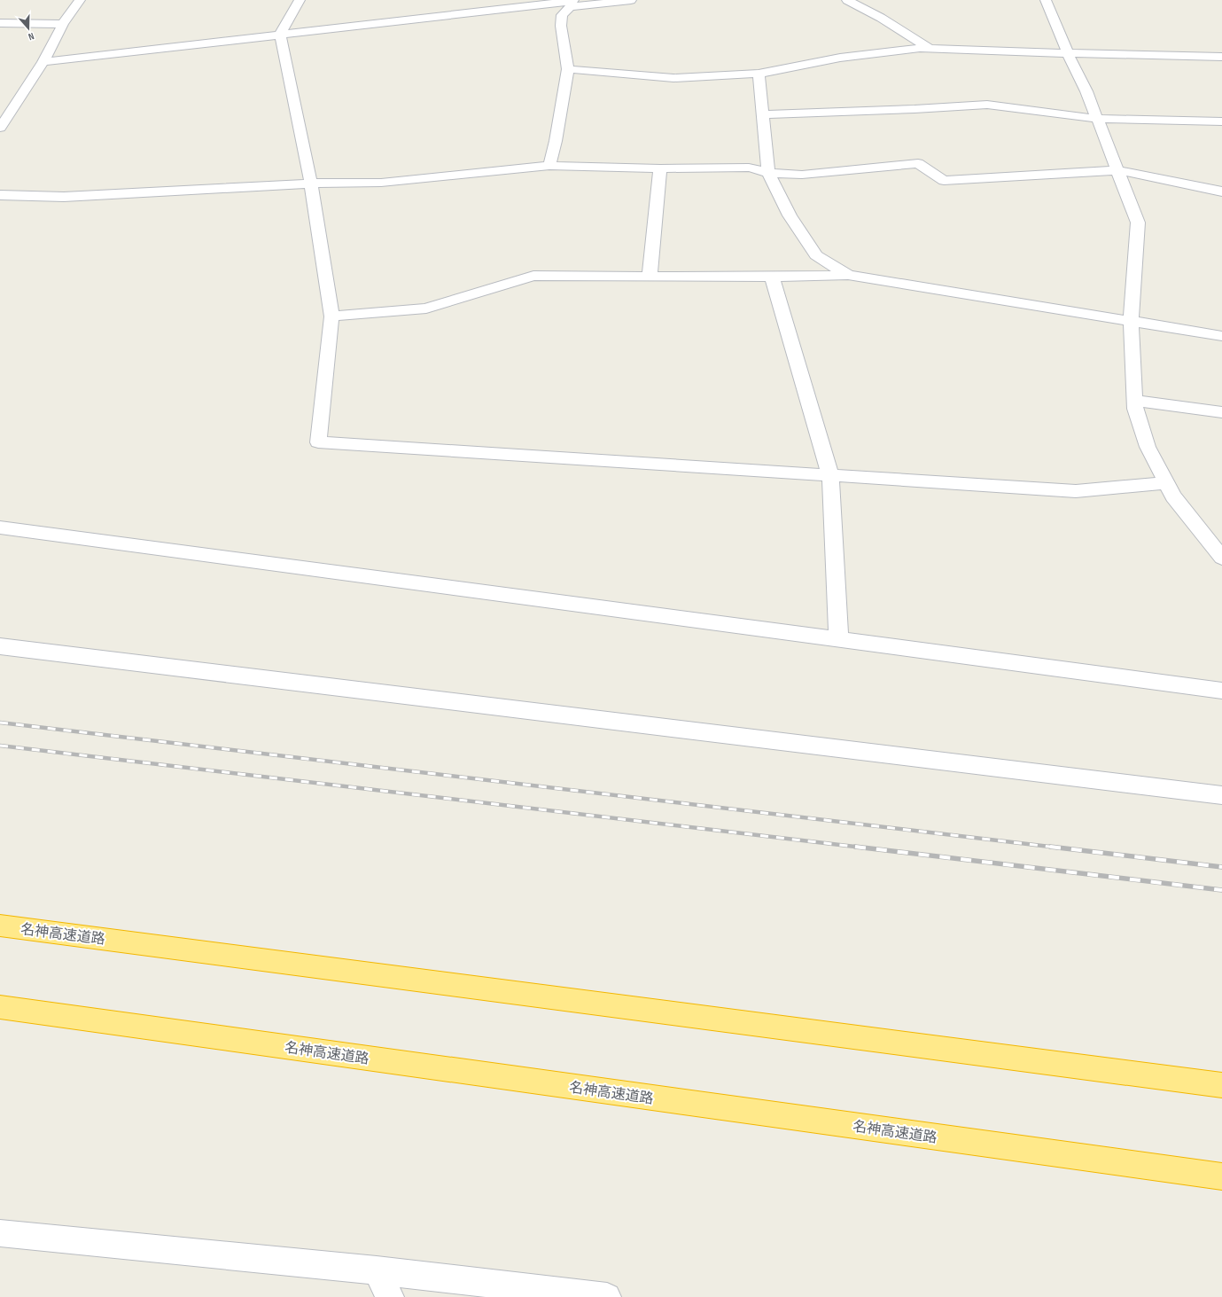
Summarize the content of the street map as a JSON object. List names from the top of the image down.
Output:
{
  "streets": {
    "highway": ["名神高速道路"]
  },
  "north": "bottom"
}
